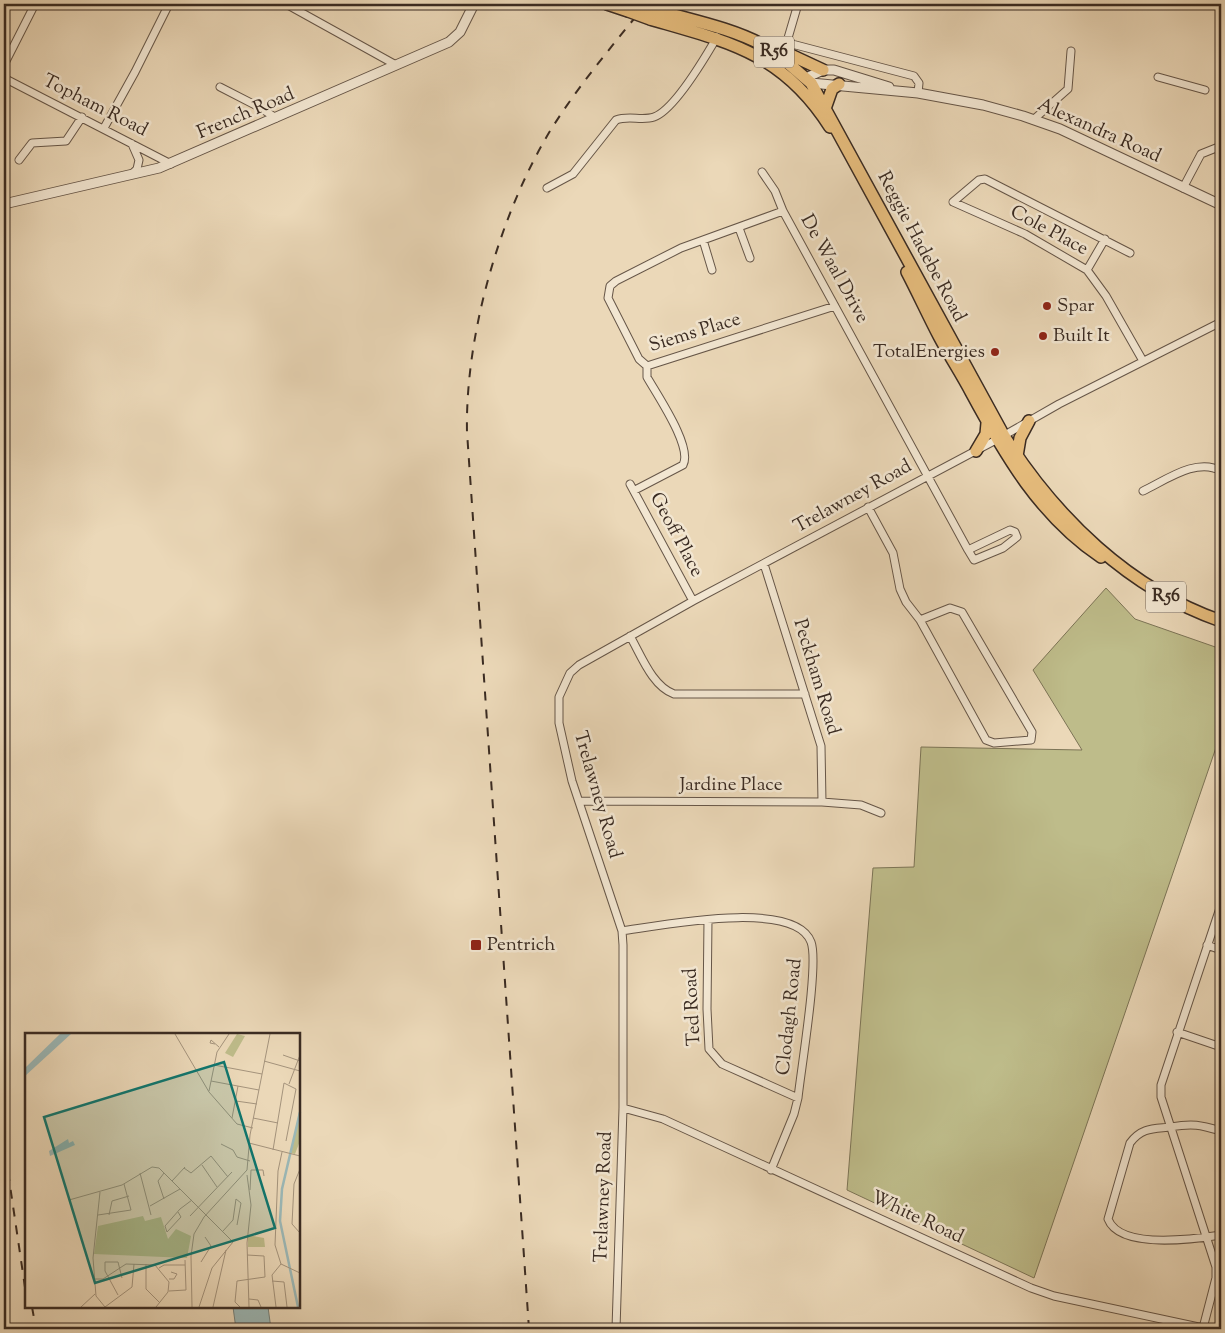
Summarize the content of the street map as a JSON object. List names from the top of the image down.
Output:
{
  "streets": {
    "main road": ["R56", "Reggie Hadebe Road"],
    "street": [
      "Topham Road",
      "French Road",
      "Alexandra Road",
      "Cole Place",
      "De Waal Drive",
      "Siems Place",
      "Trelawney Road",
      "Geoff Place",
      "Peckham Road",
      "Jardine Place",
      "Ted Road",
      "Clodagh Road",
      "White Road"
    ]
  },
  "crossings": [
    ["R56", "Alexandra Road"],
    ["R56", "Reggie Hadebe Road"],
    ["Topham Road", "French Road"],
    ["Alexandra Road", "Reggie Hadebe Road"],
    ["Cole Place", "Trelawney Road"],
    ["Reggie Hadebe Road", "Trelawney Road"],
    ["De Waal Drive", "Siems Place"],
    ["De Waal Drive", "Trelawney Road"],
    ["Siems Place", "Geoff Place"],
    ["Trelawney Road", "Geoff Place"],
    ["Trelawney Road", "Peckham Road"],
    ["Trelawney Road", "Jardine Place"],
    ["Trelawney Road", "Clodagh Road"],
    ["Trelawney Road", "White Road"],
    ["Peckham Road", "Jardine Place"],
    ["Ted Road", "Clodagh Road"],
    ["Clodagh Road", "White Road"]
  ],
  "places": {
    "other": ["Spar", "Built It", "TotalEnergies"],
    "transit": ["Pentrich"]
  }
}
